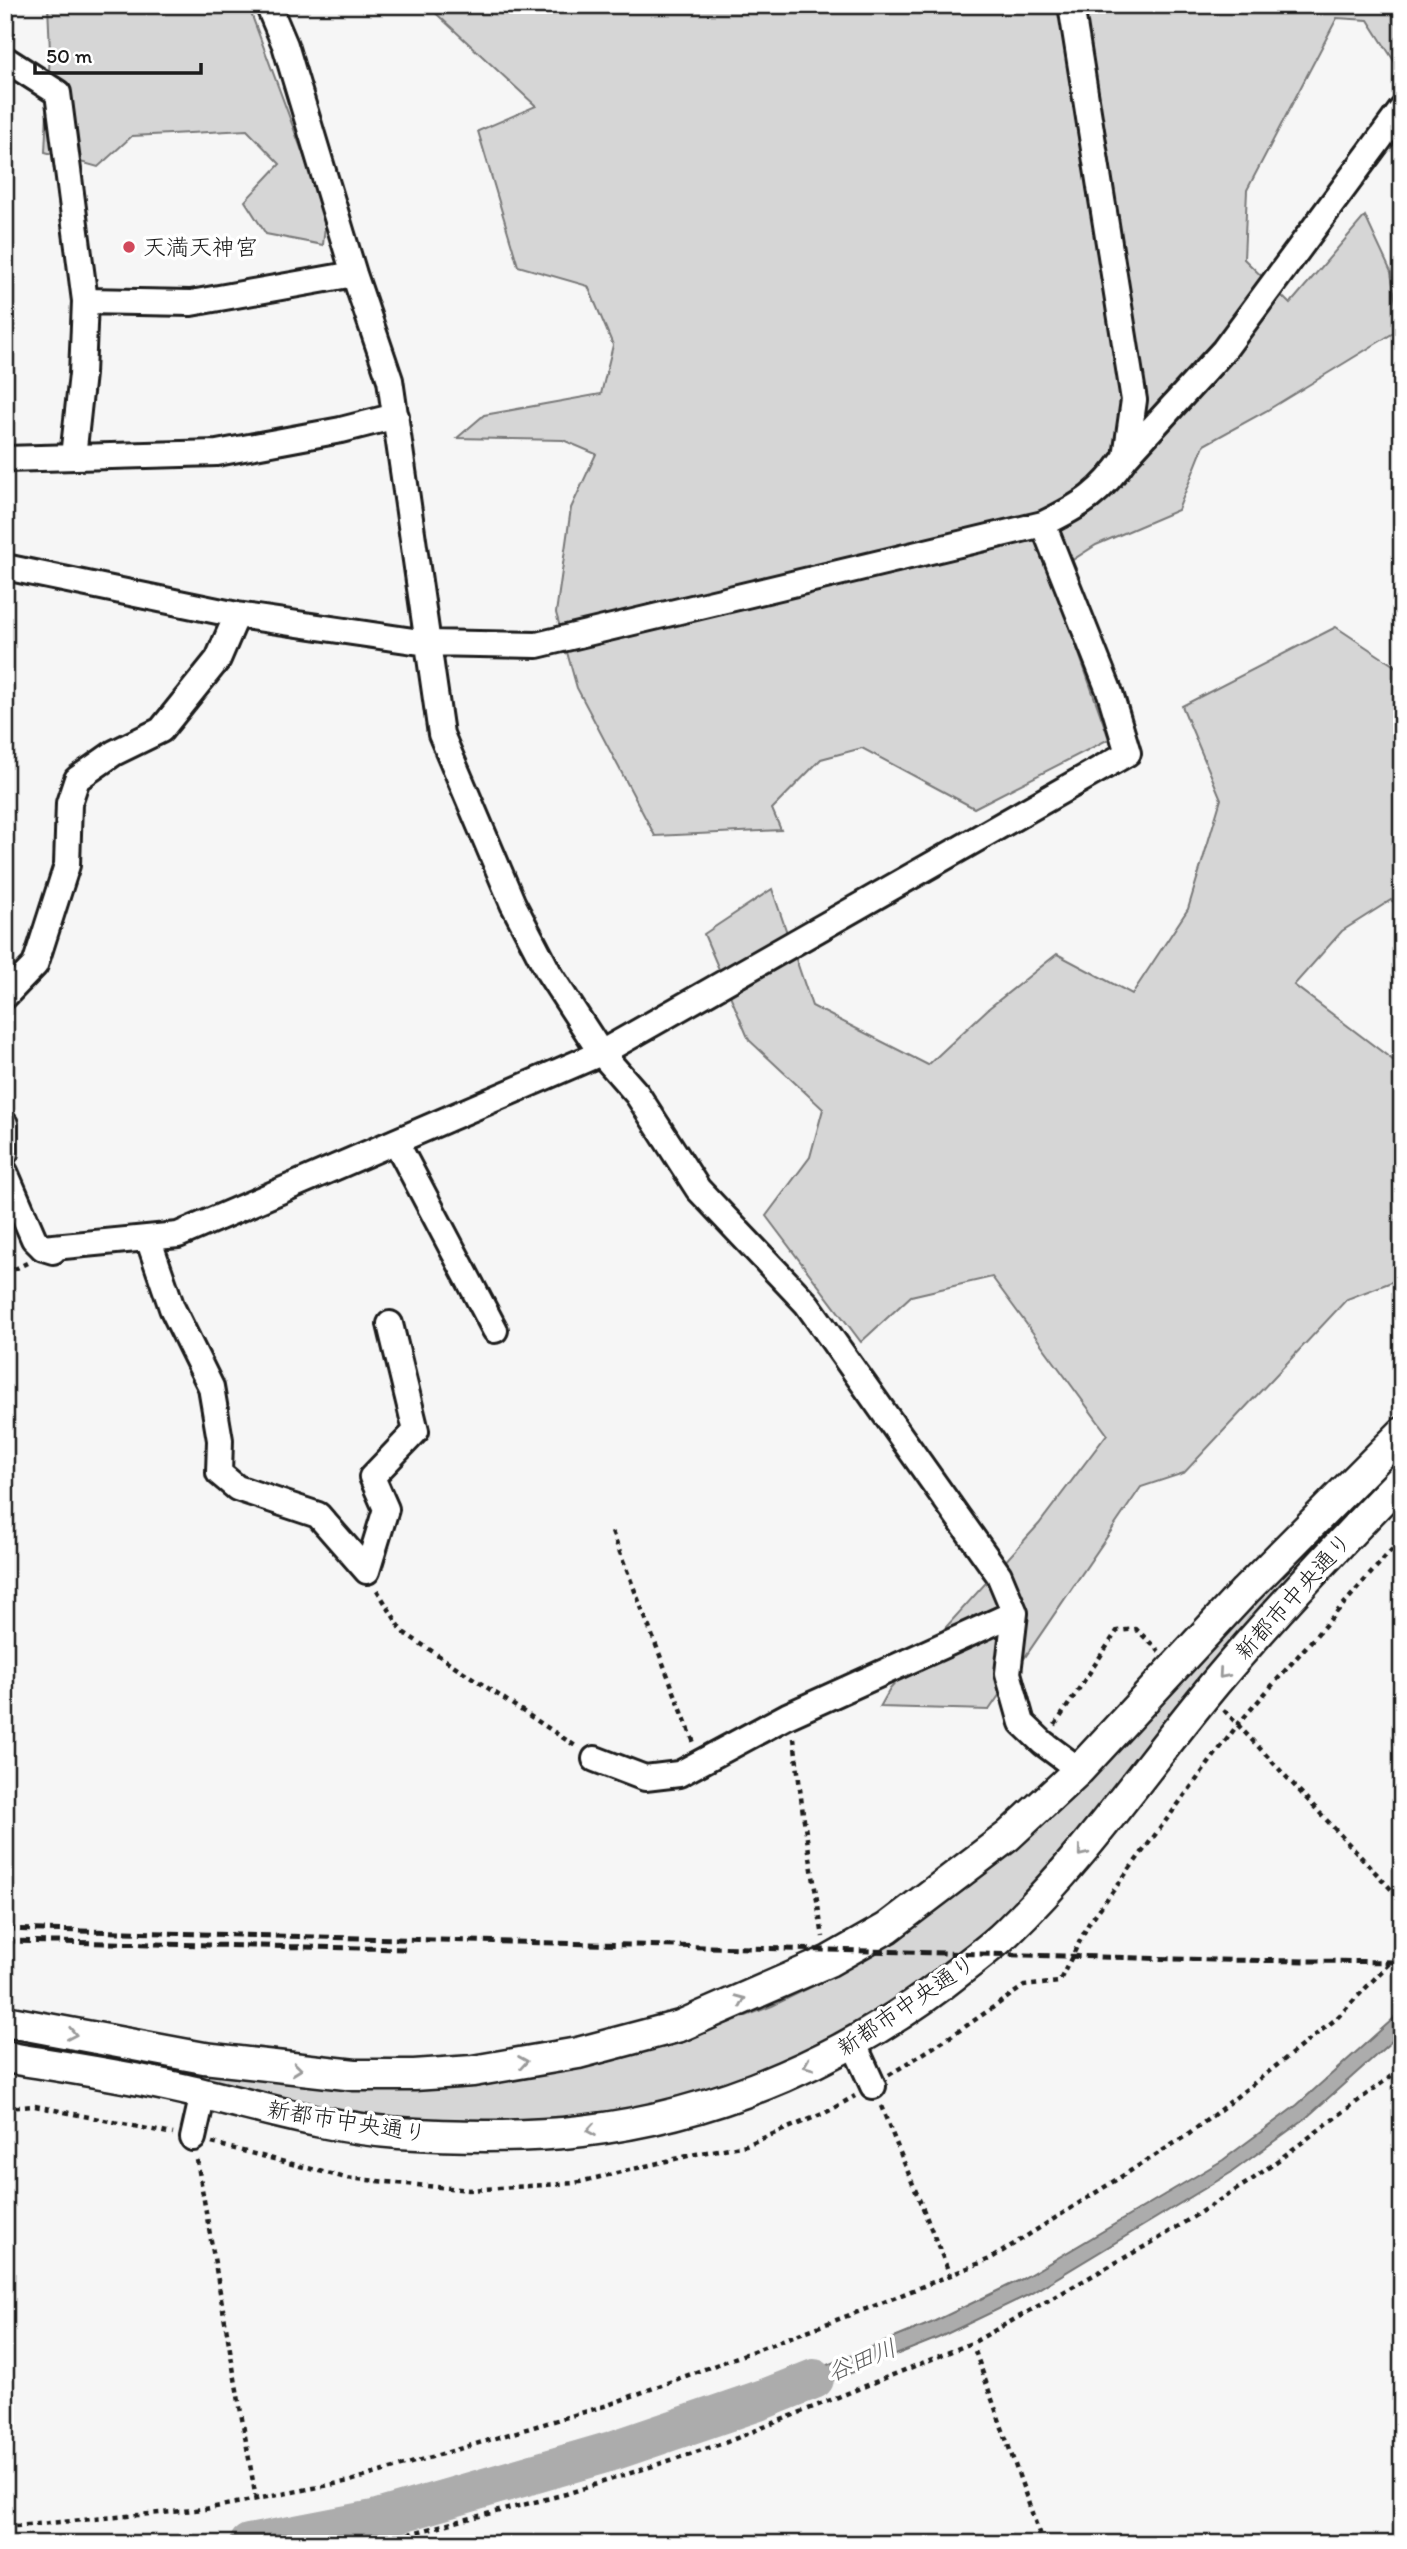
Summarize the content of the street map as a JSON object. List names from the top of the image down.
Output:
{
  "streets": {
    "main road": ["新都市中央通り"]
  },
  "water": ["谷田川"],
  "places": ["天満天神宮"],
  "scale_bar": "50 m"
}
